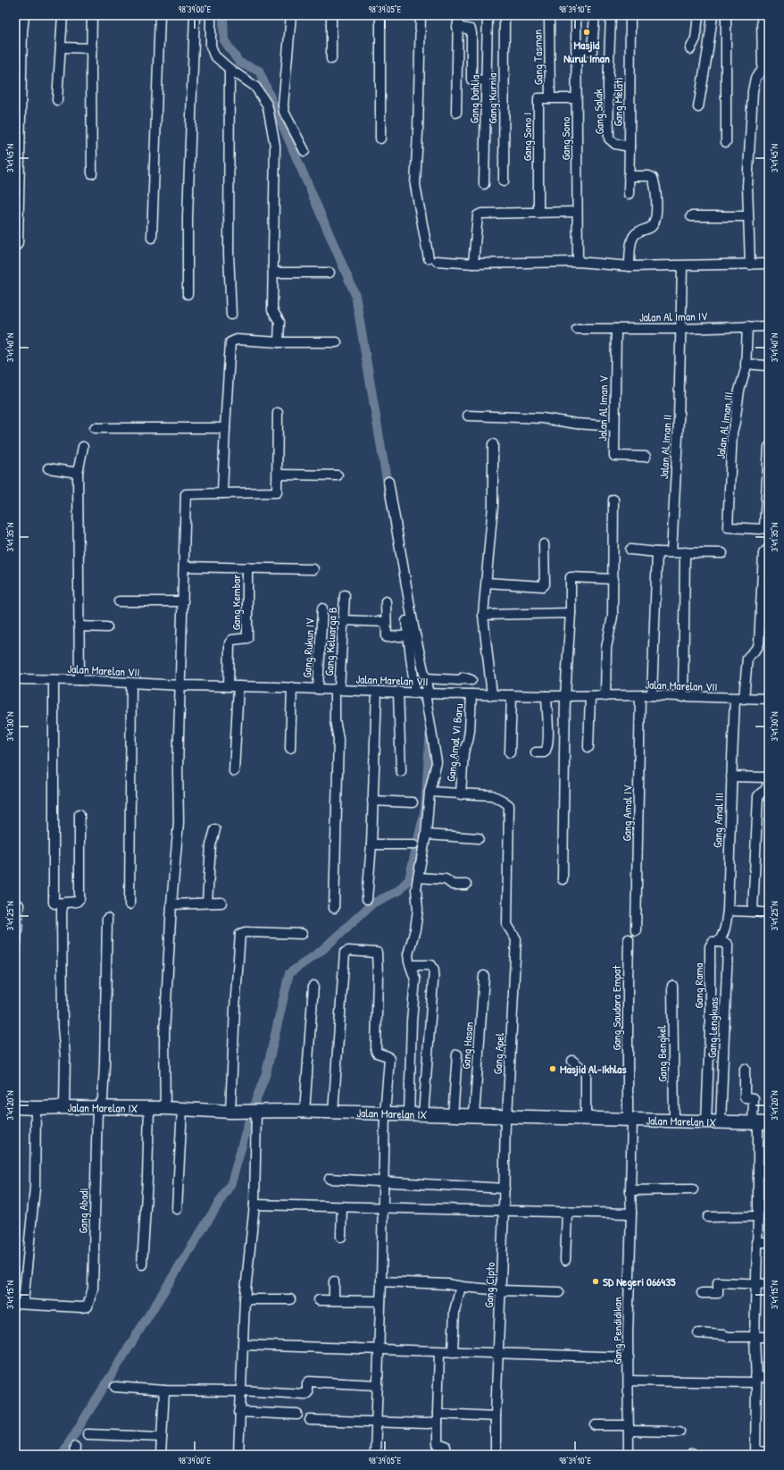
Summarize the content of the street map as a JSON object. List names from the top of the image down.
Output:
{
  "streets": {
    "main road": ["Jalan Marelan IX"],
    "street": [
      "Gang Tasman",
      "Gang Kurnia",
      "Gang Dahlia",
      "Gang Melati",
      "Gang Salak",
      "Gang Sono I",
      "Gang Sono",
      "Jalan Al Iman IV",
      "Jalan Al Iman V",
      "Jalan Al Iman III",
      "Jalan Al Iman II",
      "Gang Kembar",
      "Gang Keluarga B",
      "Gang Rukun IV",
      "Jalan Marelan VII",
      "Gang Amal VI Baru",
      "Gang Amal IV",
      "Gang Amal III",
      "Gang Rama",
      "Gang Saudara Empat",
      "Gang Lengkuas",
      "Gang Hasan",
      "Gang Apel",
      "Gang Bengkel",
      "Gang Abadi",
      "Gang Cipto",
      "Gang Pendidikan"
    ]
  },
  "crossings": [
    ["Gang Tasman", "Gang Sono I"],
    ["Gang Melati", "Gang Salak"],
    ["Gang Sono I", "Gang Sono"],
    ["Jalan Al Iman IV", "Jalan Al Iman V"],
    ["Jalan Al Iman IV", "Jalan Al Iman III"],
    ["Jalan Al Iman IV", "Jalan Al Iman II"],
    ["Gang Kembar", "Jalan Marelan VII"],
    ["Gang Keluarga B", "Jalan Marelan VII"],
    ["Gang Rukun IV", "Jalan Marelan VII"],
    ["Jalan Marelan VII", "Gang Amal VI Baru"],
    ["Jalan Marelan VII", "Gang Amal IV"],
    ["Jalan Marelan VII", "Gang Amal III"],
    ["Gang Amal VI Baru", "Gang Apel"],
    ["Gang Amal III", "Gang Rama"],
    ["Gang Amal III", "Gang Lengkuas"],
    ["Gang Rama", "Gang Lengkuas"],
    ["Gang Rama", "Jalan Marelan IX"],
    ["Gang Saudara Empat", "Jalan Marelan IX"],
    ["Gang Saudara Empat", "Gang Pendidikan"],
    ["Gang Lengkuas", "Jalan Marelan IX"],
    ["Gang Hasan", "Jalan Marelan IX"],
    ["Gang Apel", "Jalan Marelan IX"],
    ["Gang Apel", "Gang Cipto"],
    ["Gang Bengkel", "Jalan Marelan IX"],
    ["Jalan Marelan IX", "Gang Abadi"],
    ["Jalan Marelan IX", "Gang Cipto"],
    ["Jalan Marelan IX", "Gang Pendidikan"]
  ],
  "places": ["Masjid Nurul Iman", "Masjid Al-Ikhlas", "SD Negeri 066435"],
  "coordinates": [
    "98°39'00\"E",
    "98°39'05\"E",
    "98°39'10\"E",
    "3°41'45\"N",
    "3°41'40\"N",
    "3°41'35\"N",
    "3°41'30\"N",
    "3°41'25\"N",
    "3°41'20\"N",
    "3°41'15\"N"
  ]
}
